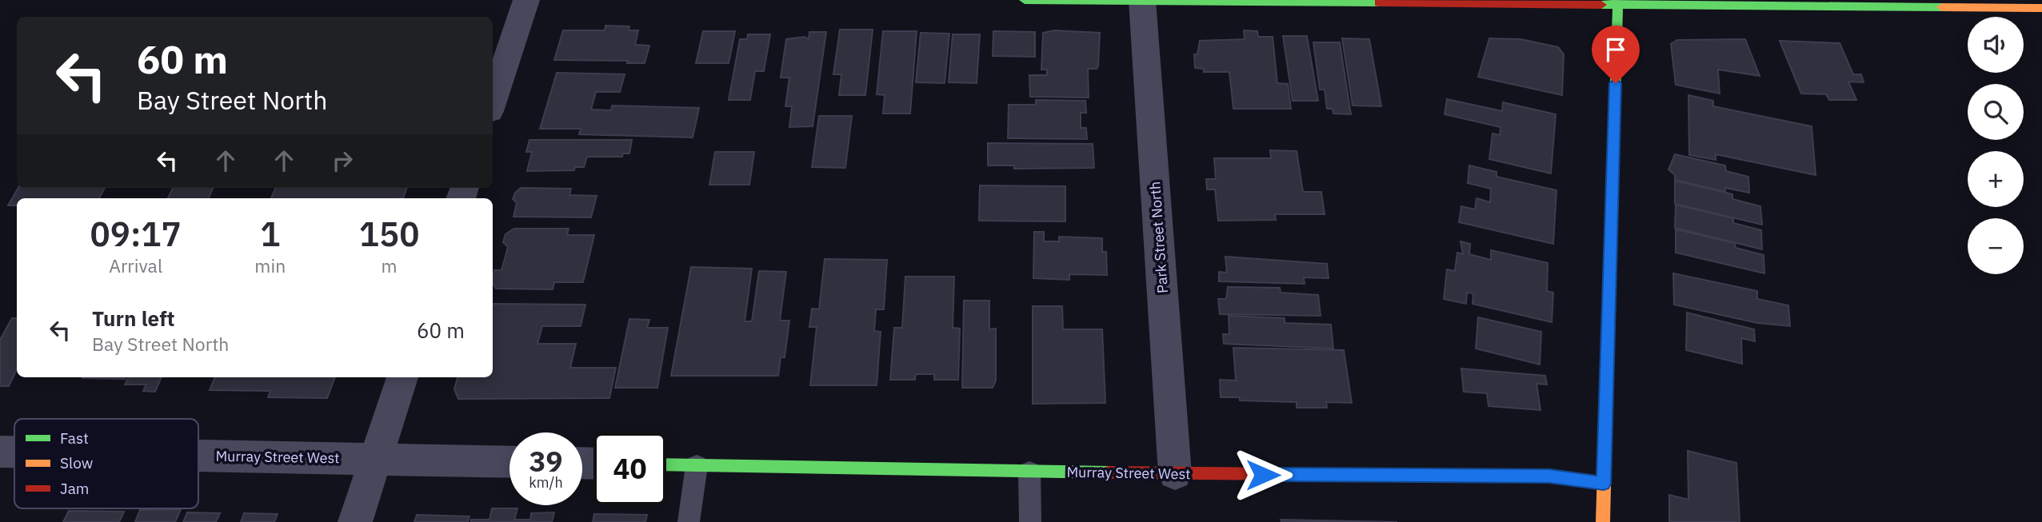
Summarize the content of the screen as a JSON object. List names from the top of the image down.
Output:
{
  "streets": {
    "street": ["Park Street North", "Murray Street West"]
  },
  "crossings": [
    ["Park Street North", "Murray Street West"]
  ],
  "legend": ["Fast", "Slow", "Jam"],
  "page": {
    "map_buttons": ["+", "−"],
    "turn": ["60 m", "Bay Street North"],
    "eta": [
      "09:17",
      "Arrival",
      "1",
      "min",
      "150",
      "m"
    ],
    "list": [
      {
        "name": "Turn left",
        "note": "Bay Street North",
        "value": "60 m"
      }
    ],
    "speed": "39 km/h",
    "limit": "40"
  }
}
